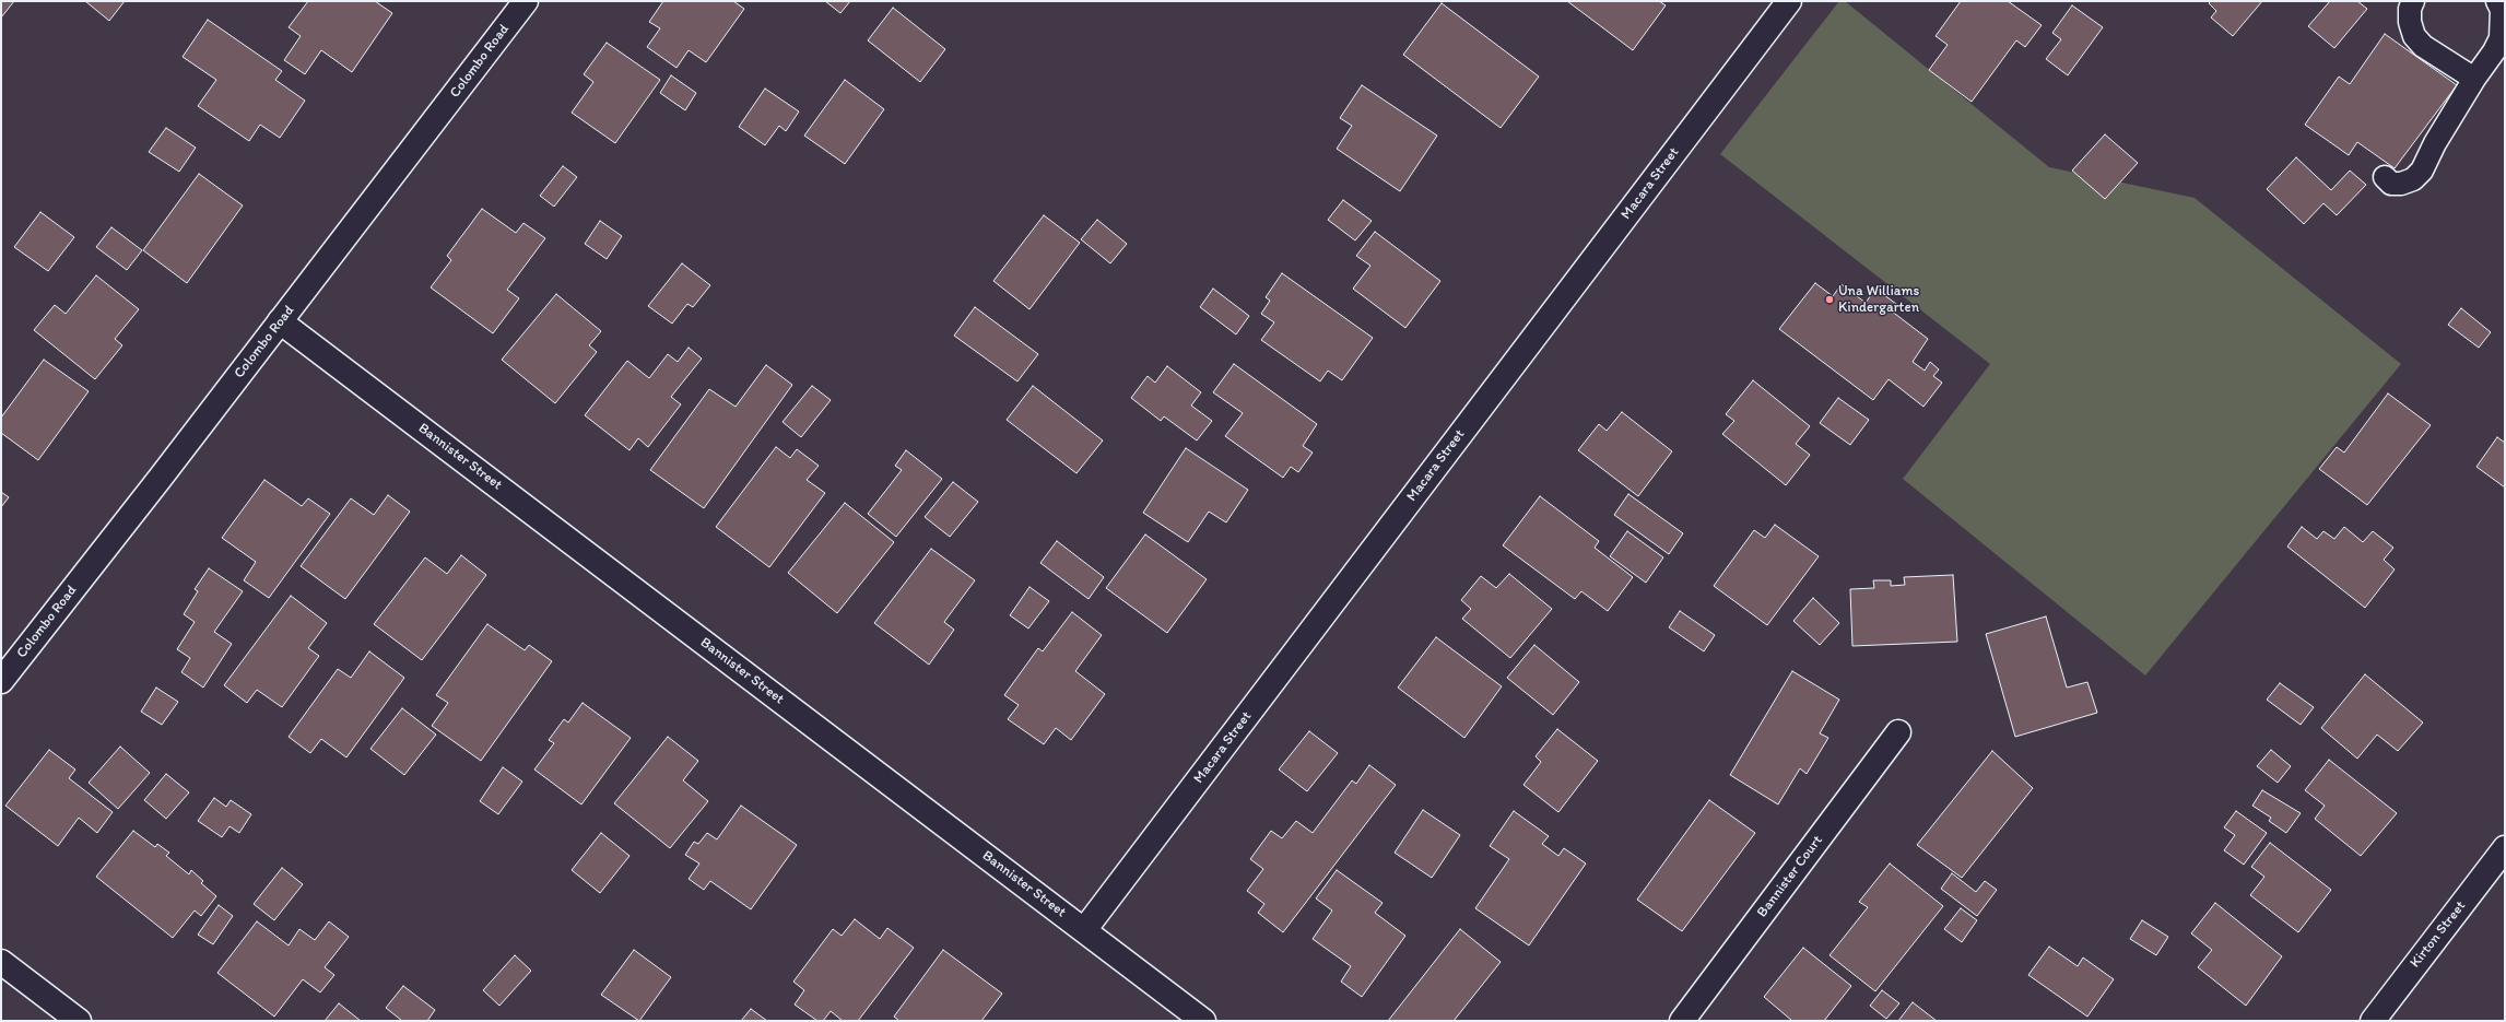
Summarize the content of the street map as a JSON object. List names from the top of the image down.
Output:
{
  "streets": {
    "street": [
      "Colombo Road",
      "Macara Street",
      "Bannister Street",
      "Bannister Court",
      "Kirton Street"
    ]
  },
  "crossings": [
    ["Colombo Road", "Bannister Street"],
    ["Macara Street", "Bannister Street"]
  ],
  "places": ["Una Williams Kindergarten"]
}
